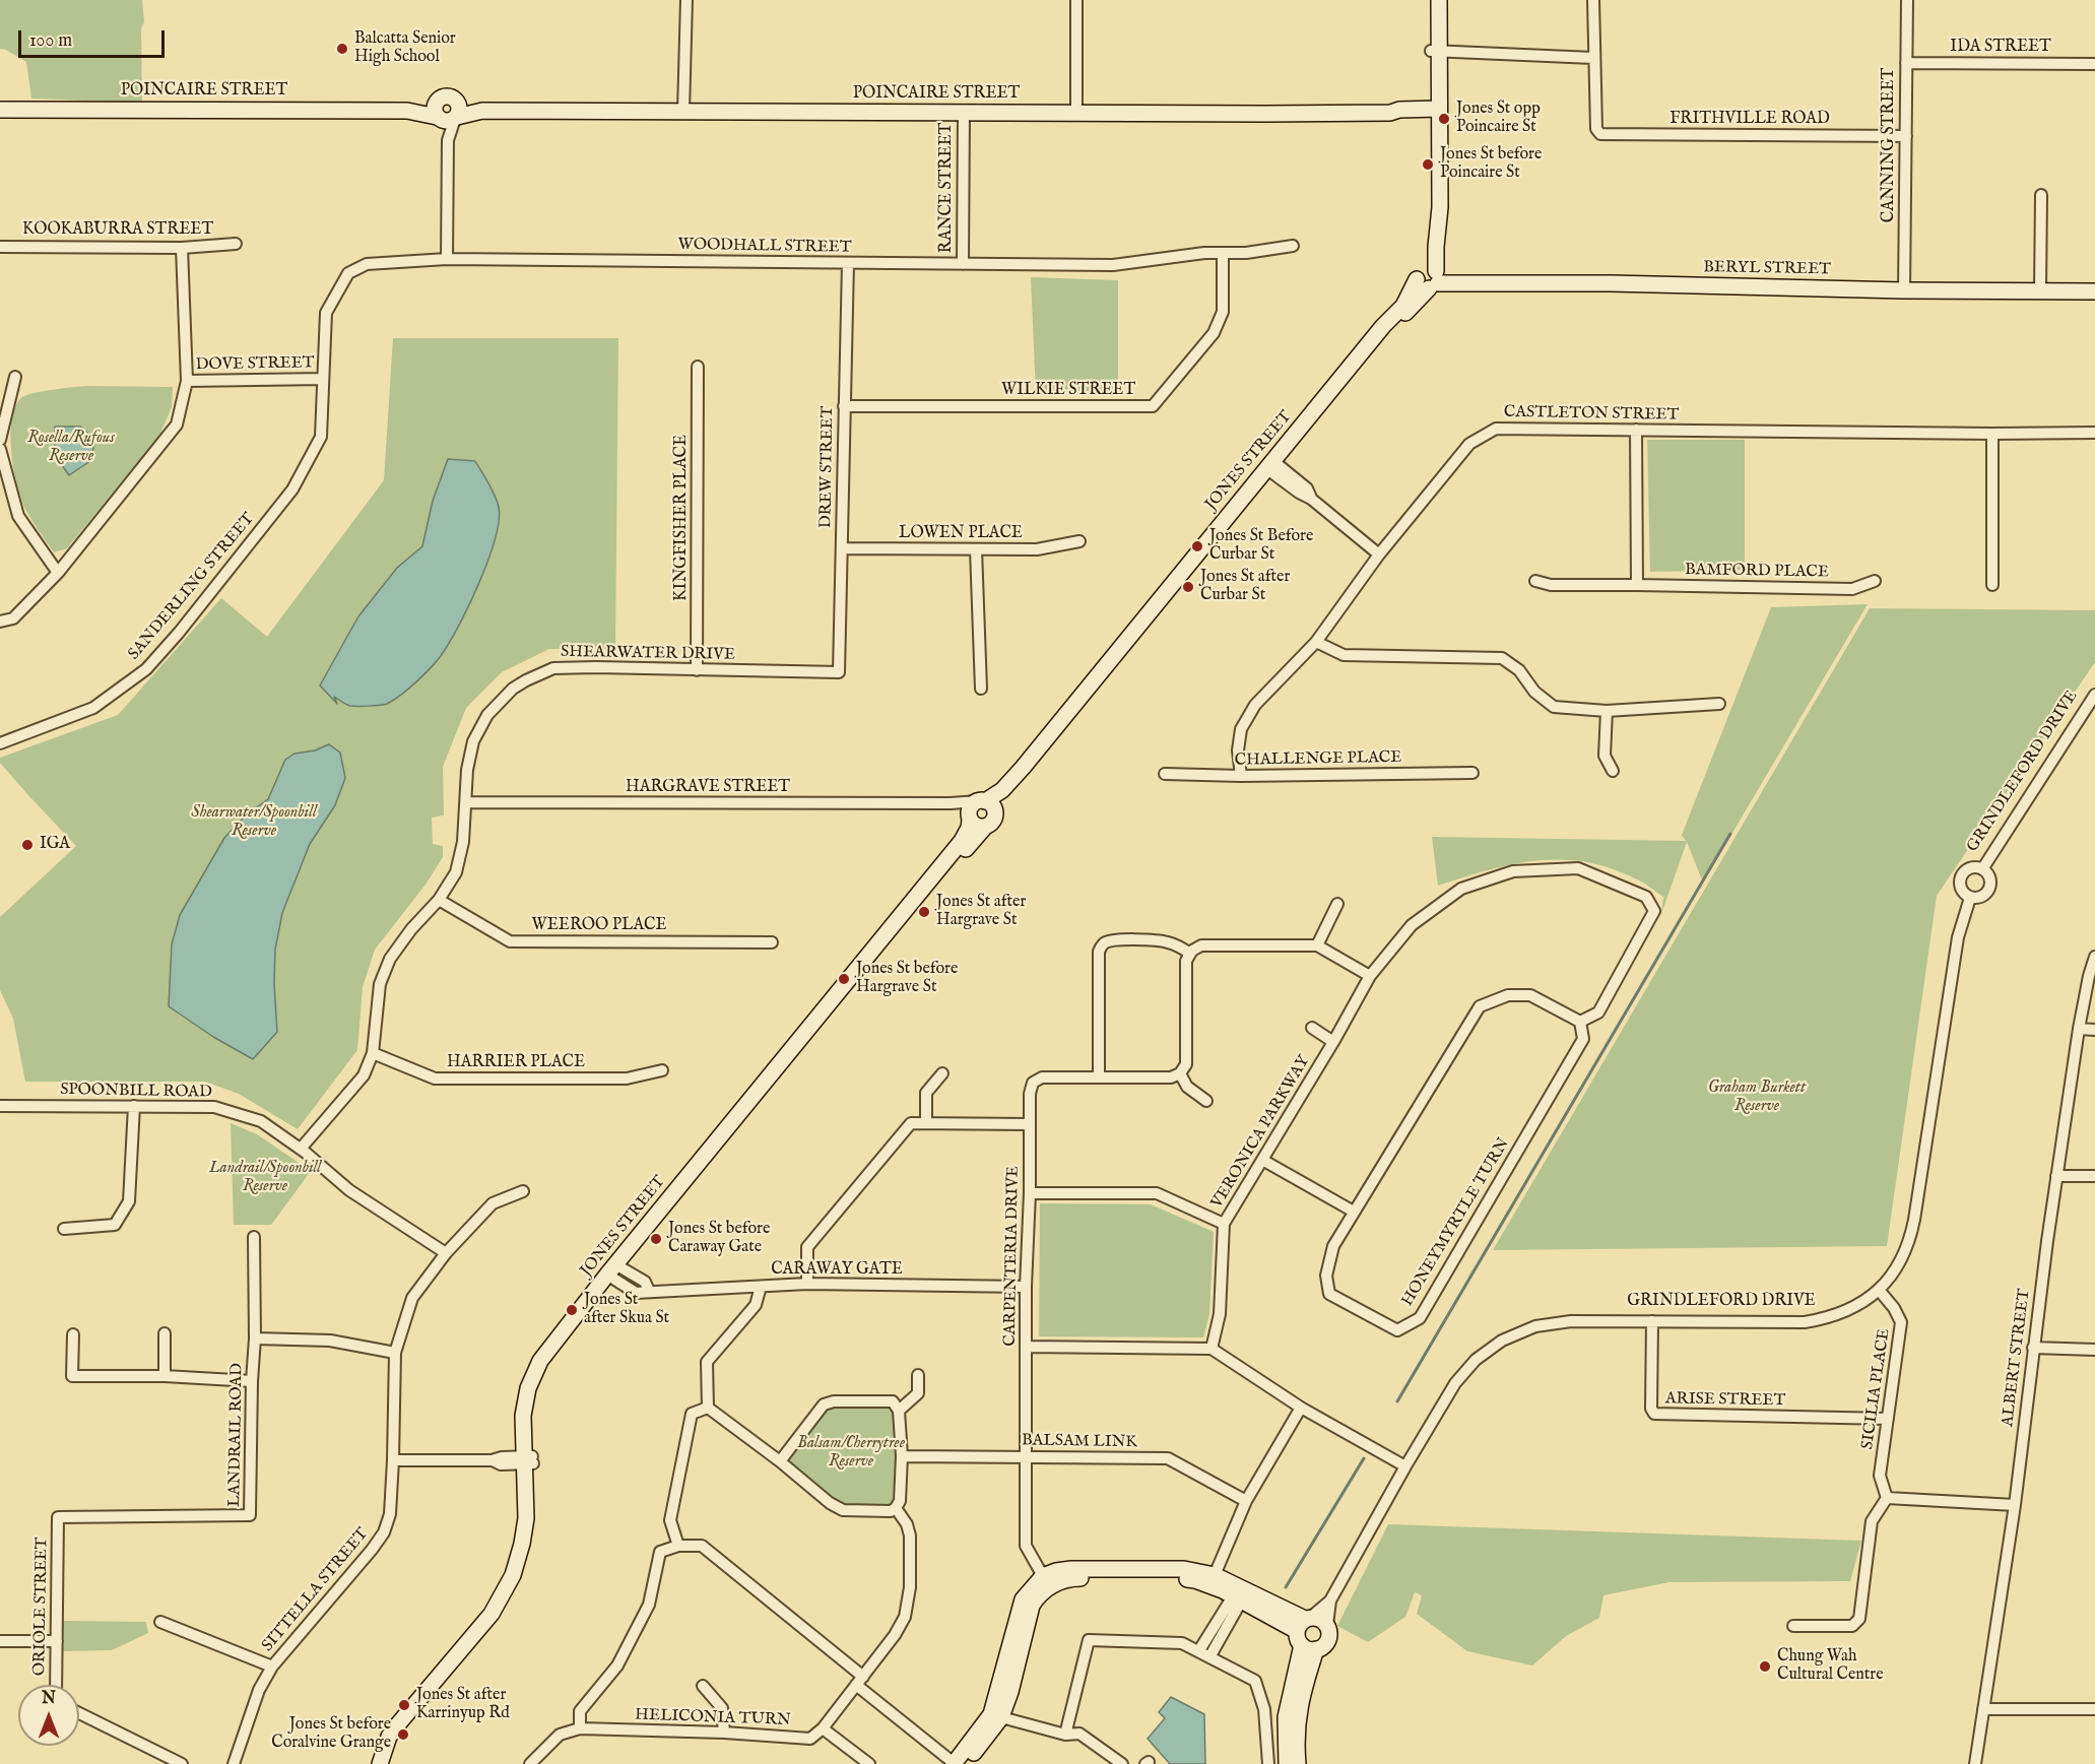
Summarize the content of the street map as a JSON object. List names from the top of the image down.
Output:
{
  "streets": {
    "street": [
      "IDA STREET",
      "POINCAIRE STREET",
      "FRITHVILLE ROAD",
      "CANNING STREET",
      "RANCE STREET",
      "KOOKABURRA STREET",
      "WOODHALL STREET",
      "BERYL STREET",
      "DOVE STREET",
      "WILKIE STREET",
      "CASTLETON STREET",
      "JONES STREET",
      "DREW STREET",
      "KINGFISHER PLACE",
      "LOWEN PLACE",
      "BAMFORD PLACE",
      "SANDERLING STREET",
      "SHEARWATER DRIVE",
      "CHALLENGE PLACE",
      "GRINDLEFORD DRIVE",
      "HARGRAVE STREET",
      "WEEROO PLACE",
      "HARRIER PLACE",
      "SPOONBILL ROAD",
      "VERONICA PARKWAY",
      "HONEYMYRTLE TURN",
      "CARPENTERIA DRIVE",
      "CARAWAY GATE",
      "ALBERT STREET",
      "SICILIA PLACE",
      "ARISE STREET",
      "LANDRAIL ROAD",
      "BALSAM LINK",
      "SITTELLA STREET",
      "ORIOLE STREET",
      "HELICONIA TURN"
    ]
  },
  "crossings": [
    ["IDA STREET", "CANNING STREET"],
    ["POINCAIRE STREET", "RANCE STREET"],
    ["FRITHVILLE ROAD", "CANNING STREET"],
    ["CANNING STREET", "BERYL STREET"],
    ["RANCE STREET", "WOODHALL STREET"],
    ["WOODHALL STREET", "DOVE STREET"],
    ["WOODHALL STREET", "WILKIE STREET"],
    ["WOODHALL STREET", "DREW STREET"],
    ["WOODHALL STREET", "SANDERLING STREET"],
    ["BERYL STREET", "JONES STREET"],
    ["DOVE STREET", "SANDERLING STREET"],
    ["WILKIE STREET", "DREW STREET"],
    ["CASTLETON STREET", "CHALLENGE PLACE"],
    ["JONES STREET", "HARGRAVE STREET"],
    ["JONES STREET", "CARAWAY GATE"],
    ["DREW STREET", "LOWEN PLACE"],
    ["DREW STREET", "SHEARWATER DRIVE"],
    ["KINGFISHER PLACE", "SHEARWATER DRIVE"],
    ["SHEARWATER DRIVE", "HARGRAVE STREET"],
    ["SHEARWATER DRIVE", "WEEROO PLACE"],
    ["SHEARWATER DRIVE", "HARRIER PLACE"],
    ["SHEARWATER DRIVE", "SPOONBILL ROAD"],
    ["GRINDLEFORD DRIVE", "SICILIA PLACE"],
    ["GRINDLEFORD DRIVE", "ARISE STREET"],
    ["SPOONBILL ROAD", "SITTELLA STREET"],
    ["VERONICA PARKWAY", "HONEYMYRTLE TURN"],
    ["CARPENTERIA DRIVE", "CARAWAY GATE"],
    ["CARPENTERIA DRIVE", "BALSAM LINK"],
    ["SICILIA PLACE", "ARISE STREET"],
    ["LANDRAIL ROAD", "ORIOLE STREET"]
  ],
  "parks": [
    "Rosella/Rufous Reserve",
    "Shearwater/Spoonbill Reserve",
    "Graham Burkett Reserve",
    "Landrail/Spoonbill Reserve",
    "Balsam/Cherrytree Reserve"
  ],
  "places": [
    "Balcatta Senior High School",
    "Jones St opp Poincaire St",
    "Jones St before Poincaire St",
    "Jones St Before Curbar St",
    "Jones St after Curbar St",
    "IGA",
    "Jones St after Hargrave St",
    "Jones St before Hargrave St",
    "Jones St before Caraway Gate",
    "Jones St after Skua St",
    "Chung Wah Cultural Centre",
    "Jones St after Karrinyup Rd",
    "Jones St before Coralvine Grange"
  ],
  "scale_bar": "100 m",
  "north": "top"
}
